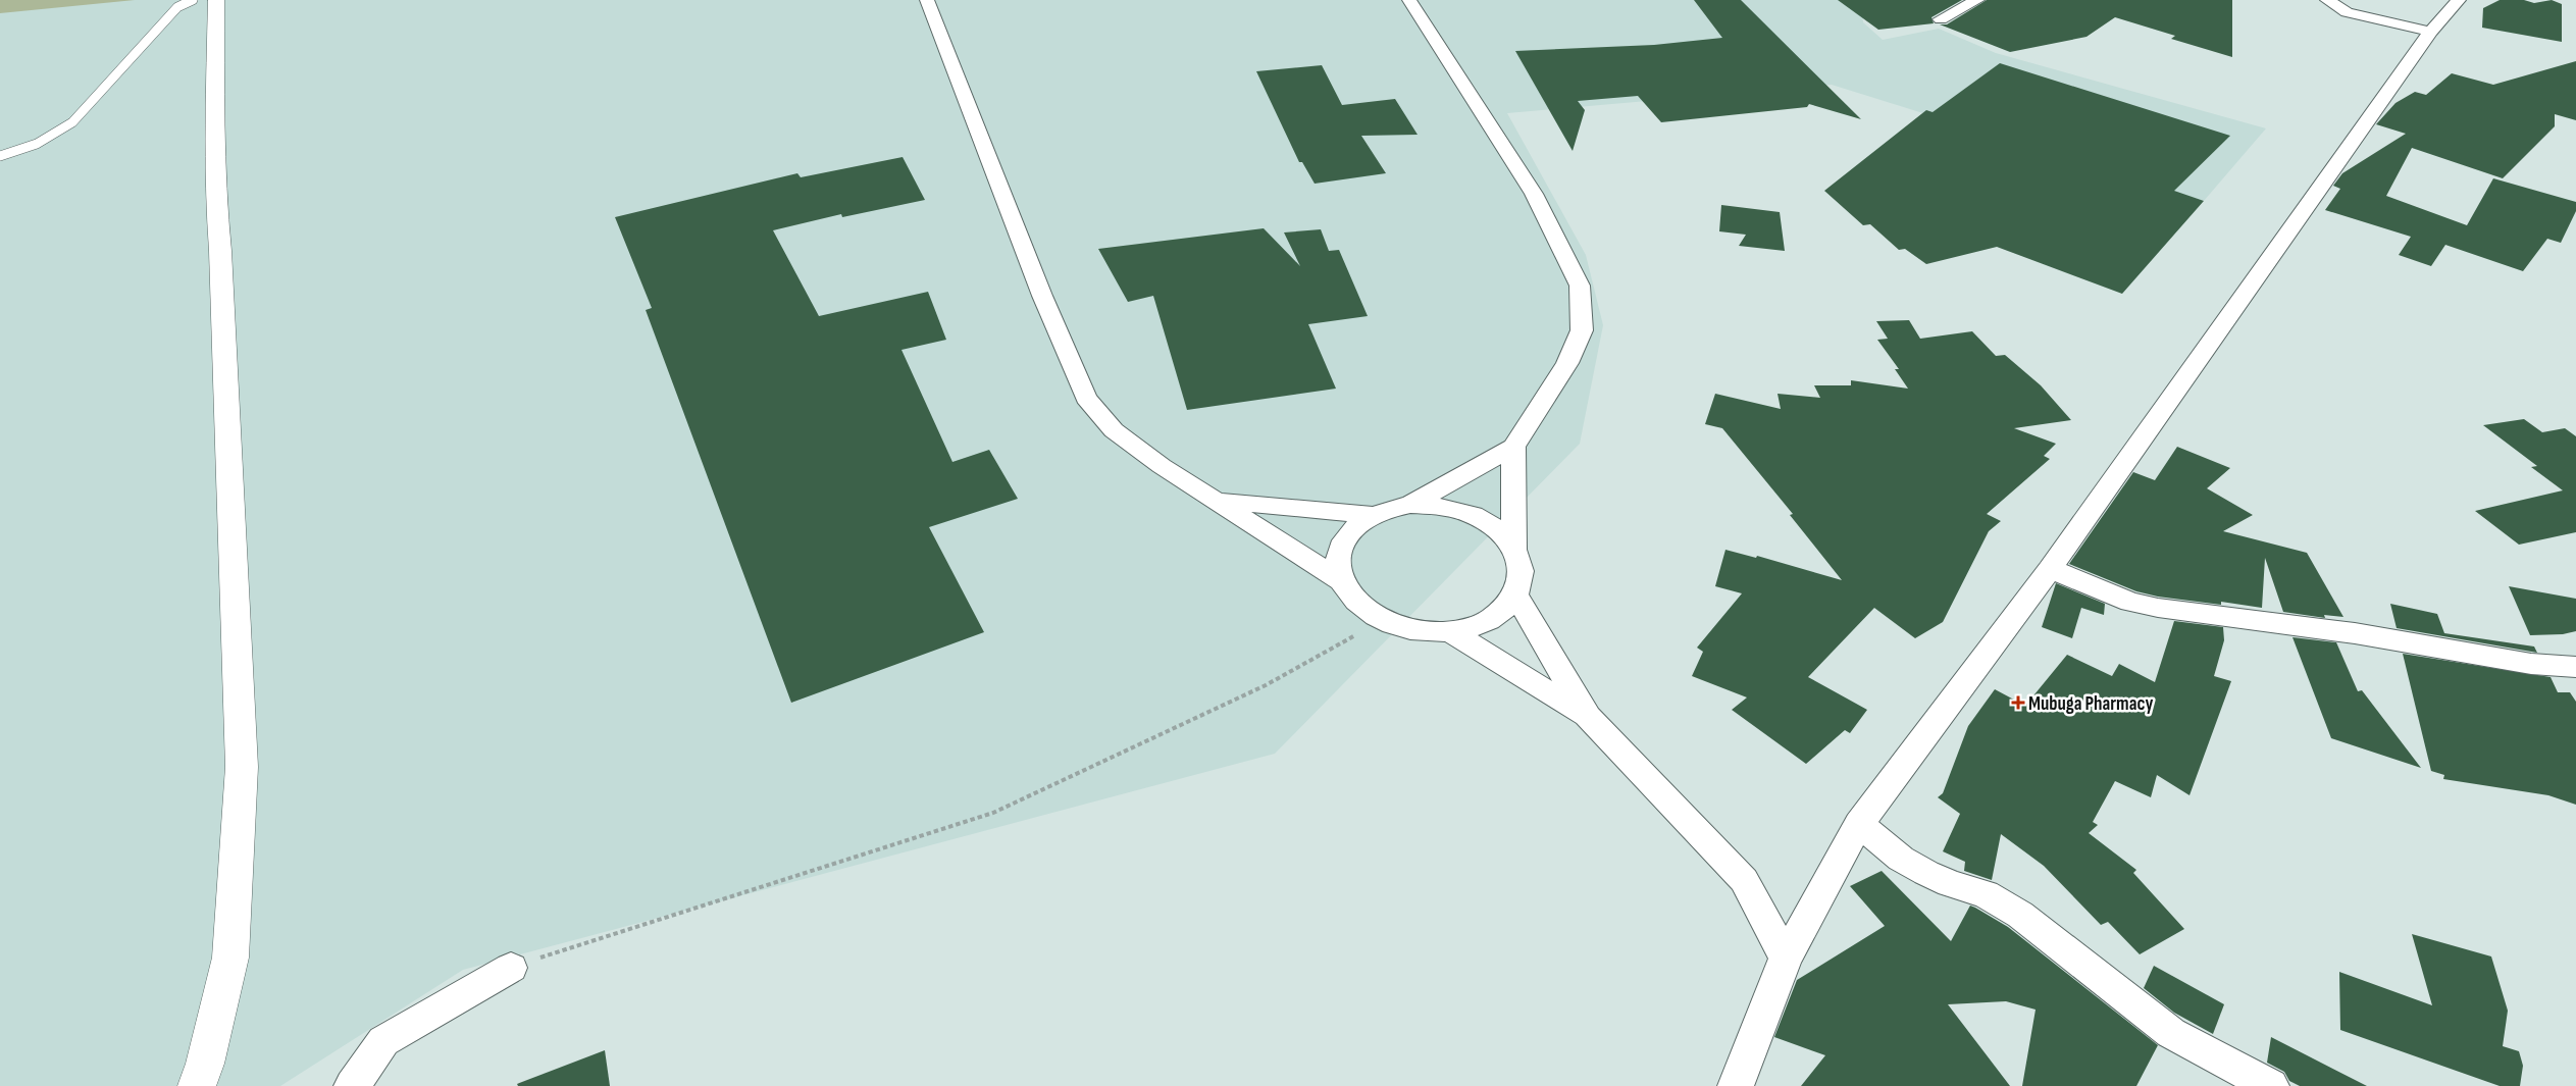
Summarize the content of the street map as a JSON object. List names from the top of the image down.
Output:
{
  "places": {
    "health": ["Mubuga Pharmacy"]
  }
}
